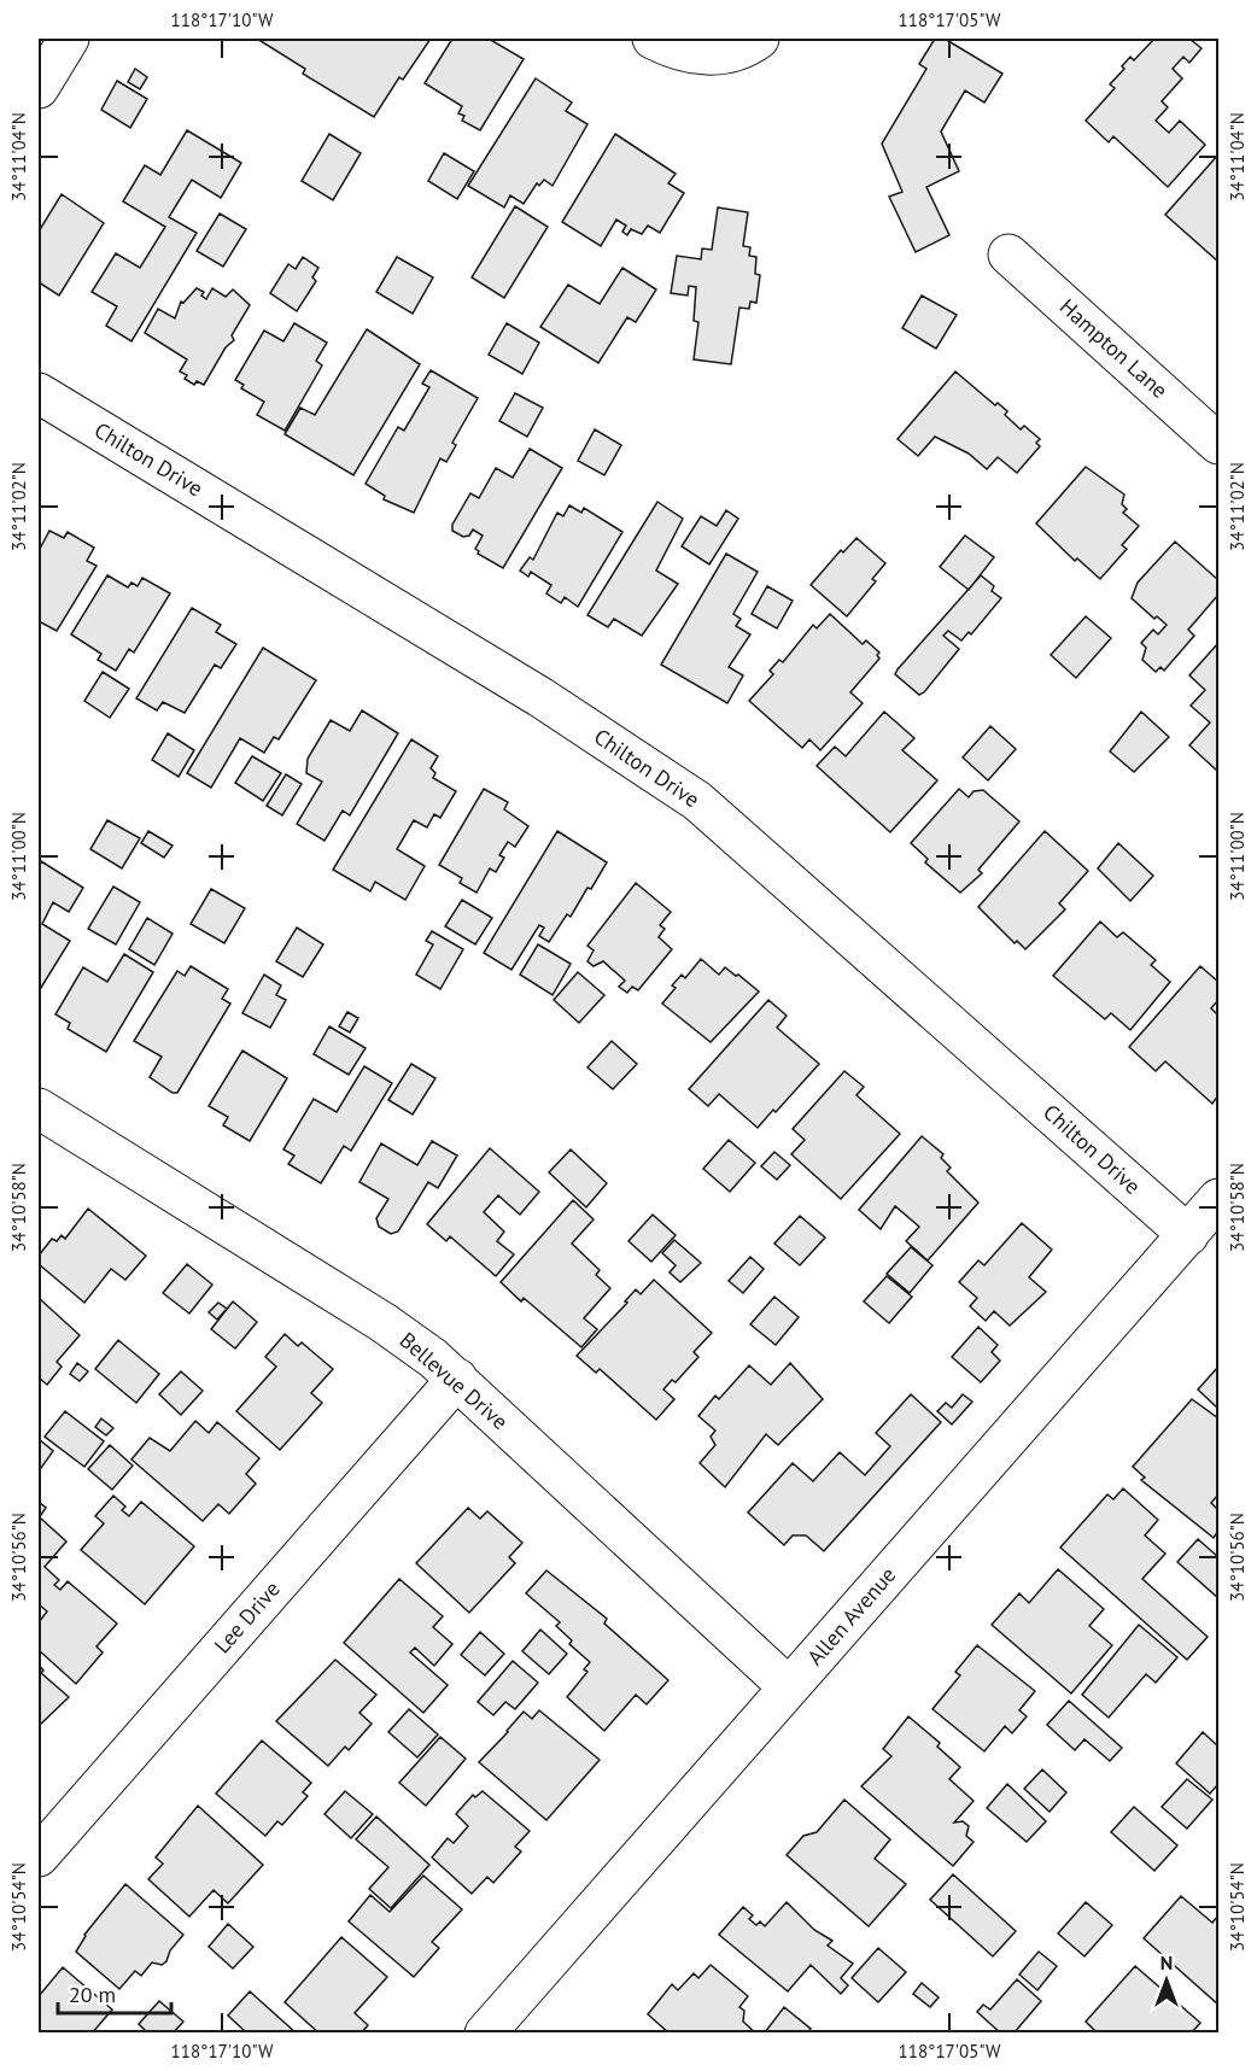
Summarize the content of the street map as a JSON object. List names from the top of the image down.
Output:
{
  "streets": {
    "street": [
      "Hampton Lane",
      "Chilton Drive",
      "Bellevue Drive",
      "Allen Avenue",
      "Lee Drive"
    ]
  },
  "crossings": [
    ["Chilton Drive", "Allen Avenue"],
    ["Bellevue Drive", "Allen Avenue"],
    ["Bellevue Drive", "Lee Drive"]
  ],
  "scale_bar": "20 m",
  "north": "top",
  "coordinates": [
    "118°17'10\"W",
    "118°17'05\"W",
    "34°11'04\"N",
    "34°11'02\"N",
    "34°11'00\"N",
    "34°10'58\"N",
    "34°10'56\"N",
    "34°10'54\"N"
  ]
}
